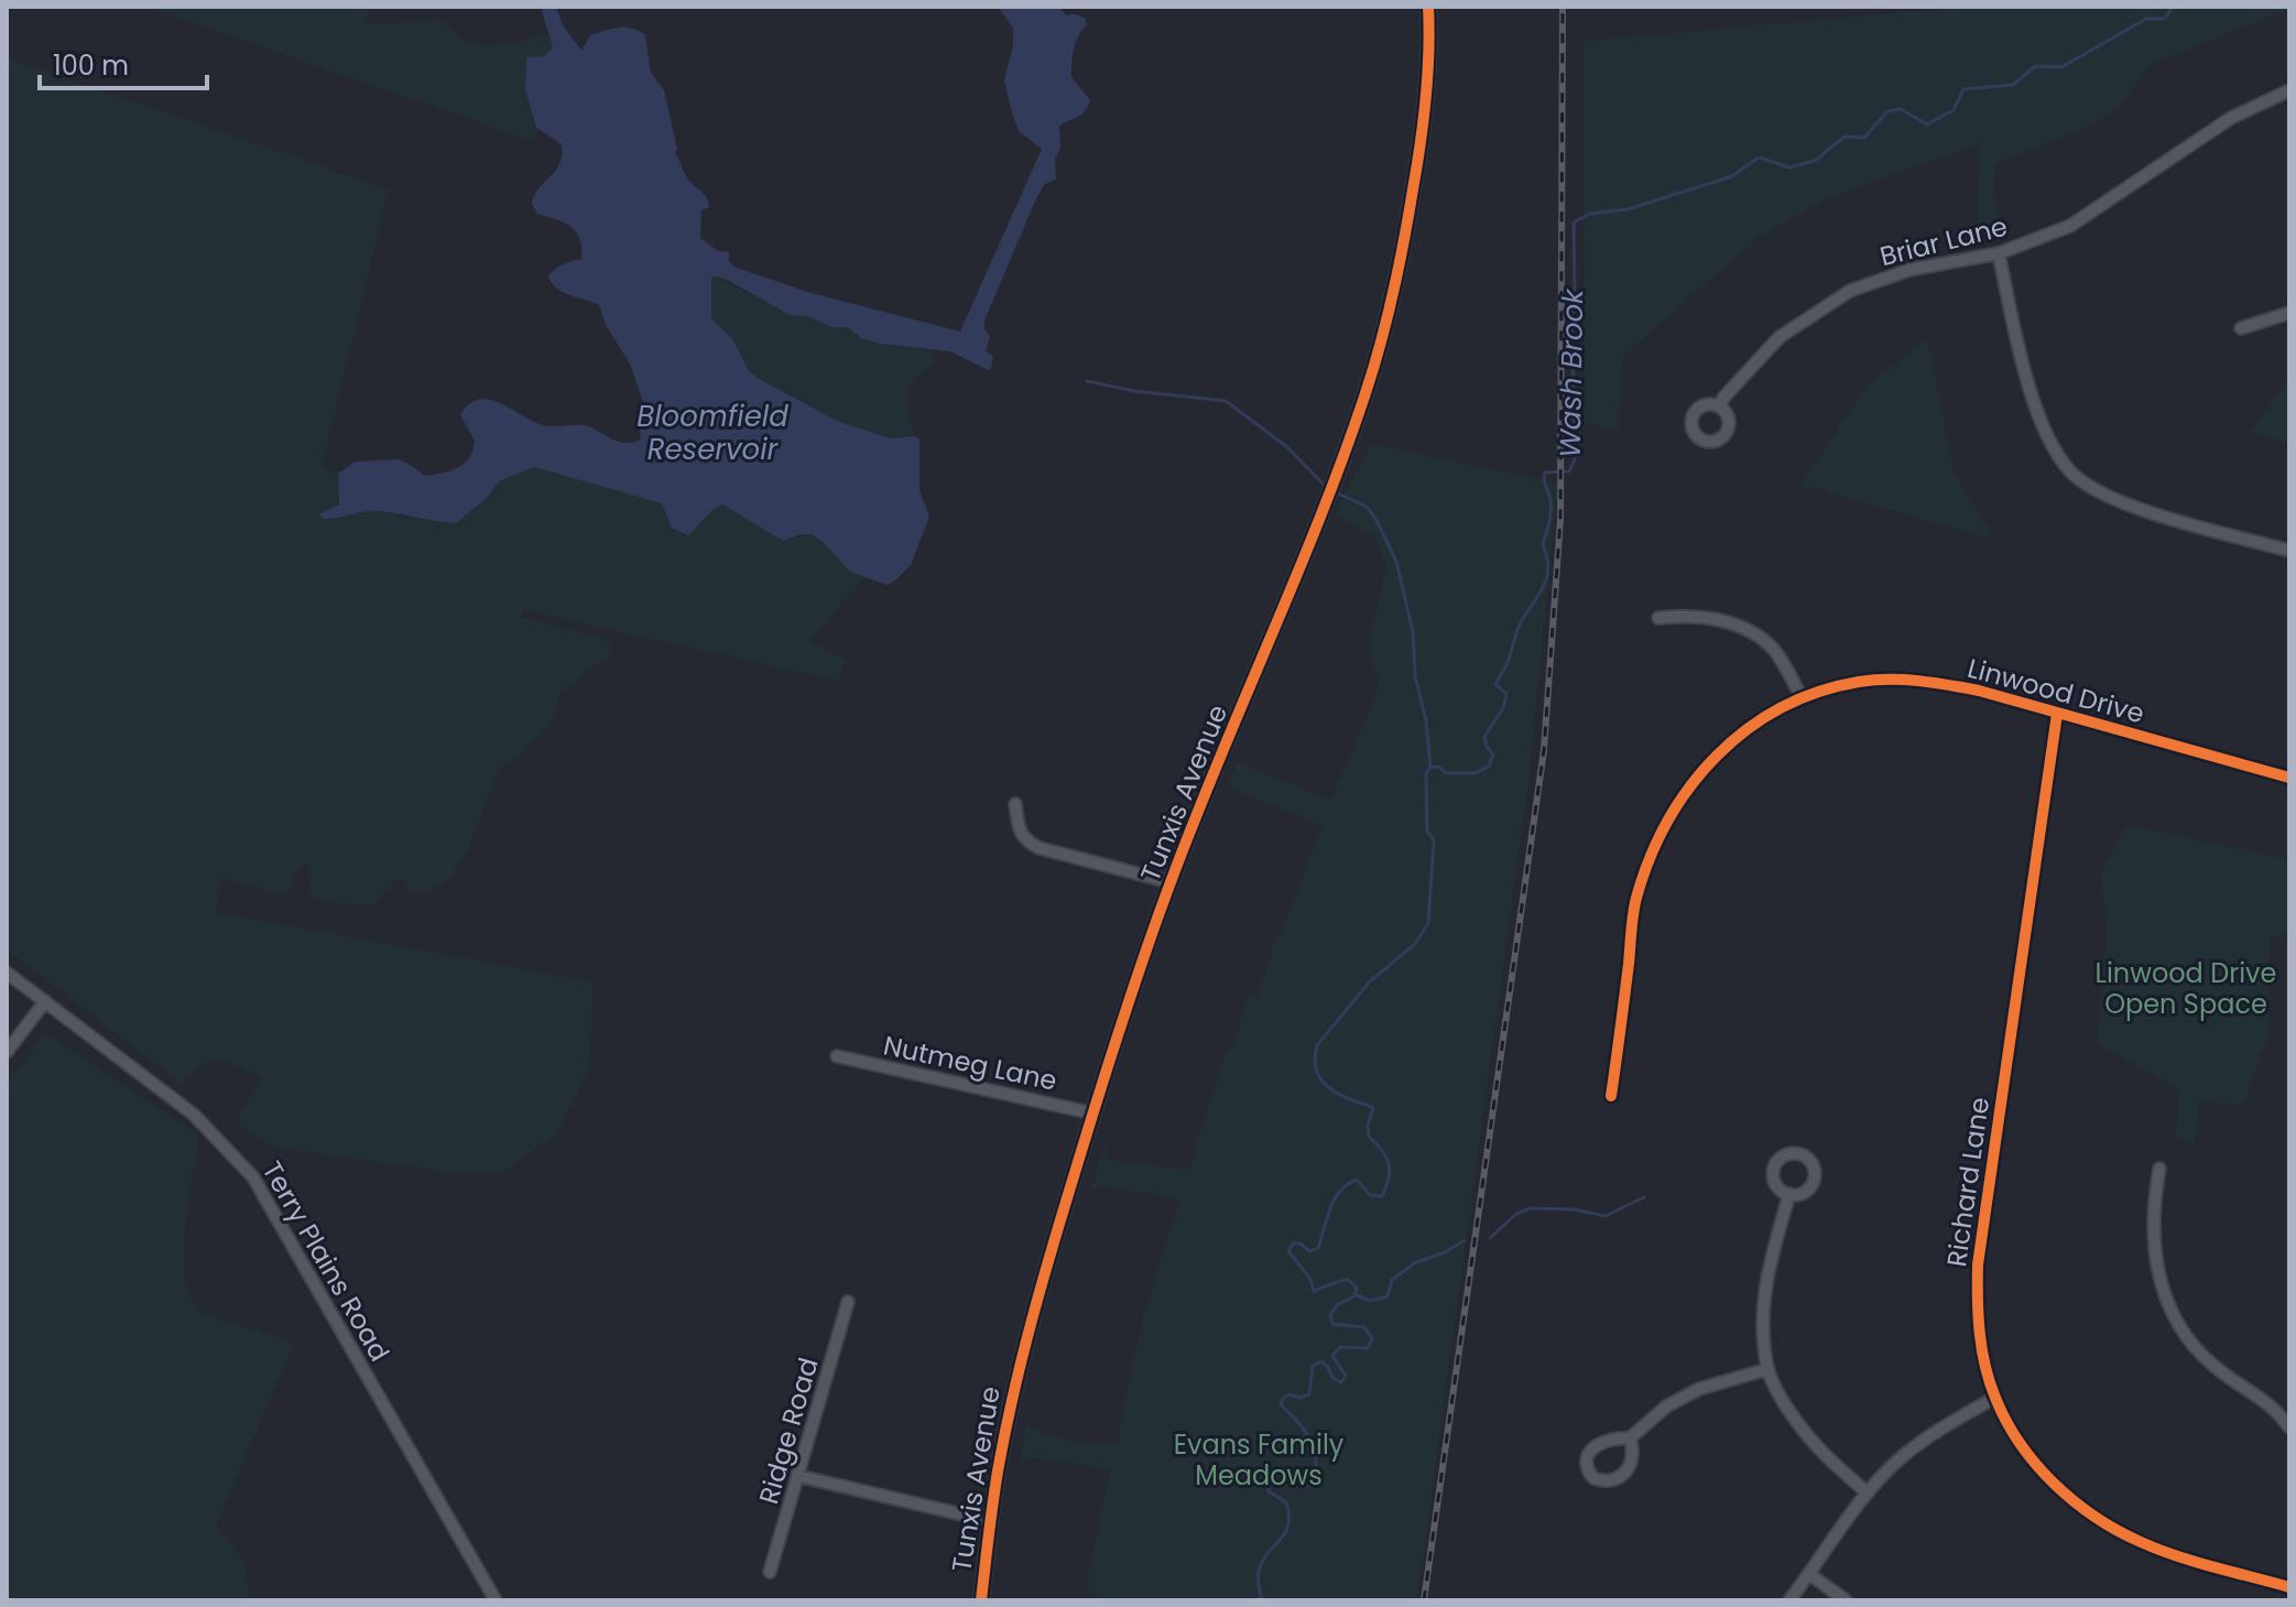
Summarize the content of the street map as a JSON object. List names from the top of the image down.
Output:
{
  "streets": {
    "main road": ["Tunxis Avenue"],
    "street": [
      "Briar Lane",
      "Linwood Drive",
      "Nutmeg Lane",
      "Richard Lane",
      "Terry Plains Road",
      "Ridge Road"
    ]
  },
  "crossings": [
    ["Linwood Drive", "Richard Lane"],
    ["Tunxis Avenue", "Nutmeg Lane"]
  ],
  "water": ["Wash Brook", "Bloomfield Reservoir"],
  "parks": ["Linwood Drive Open Space", "Evans Family Meadows"],
  "scale_bar": "100 m"
}
